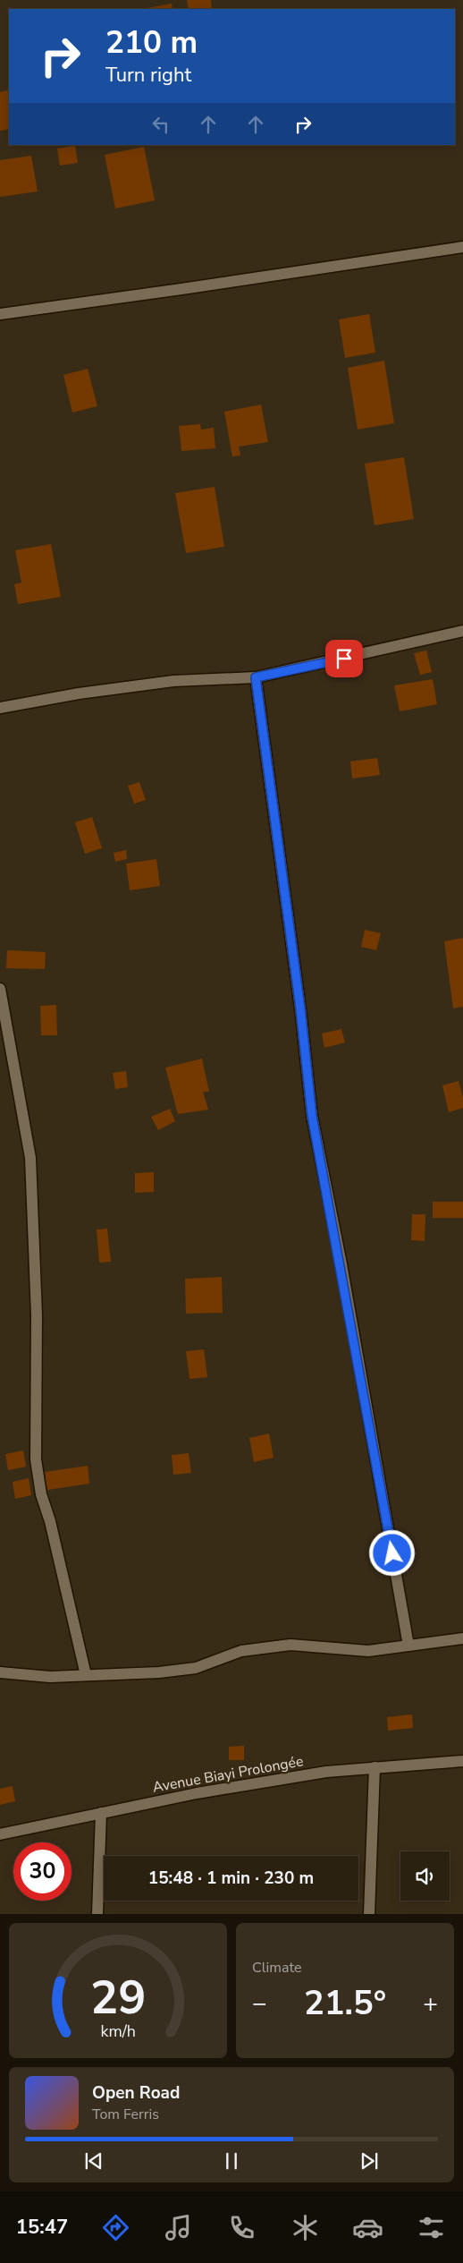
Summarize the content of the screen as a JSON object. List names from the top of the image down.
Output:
{
  "streets": {
    "street": ["Avenue Biayi Prolongée"]
  },
  "page": {
    "turn": ["210 m", "Turn right"],
    "limit": "30",
    "trip": "15:48 · 1 min · 230 m",
    "tile": "Climate",
    "heat": ["−", "21.5°", "+"],
    "song": ["Open Road", "Tom Ferris"],
    "tabs": "15:47",
    "gauge": ["29", "km/h"]
  }
}
